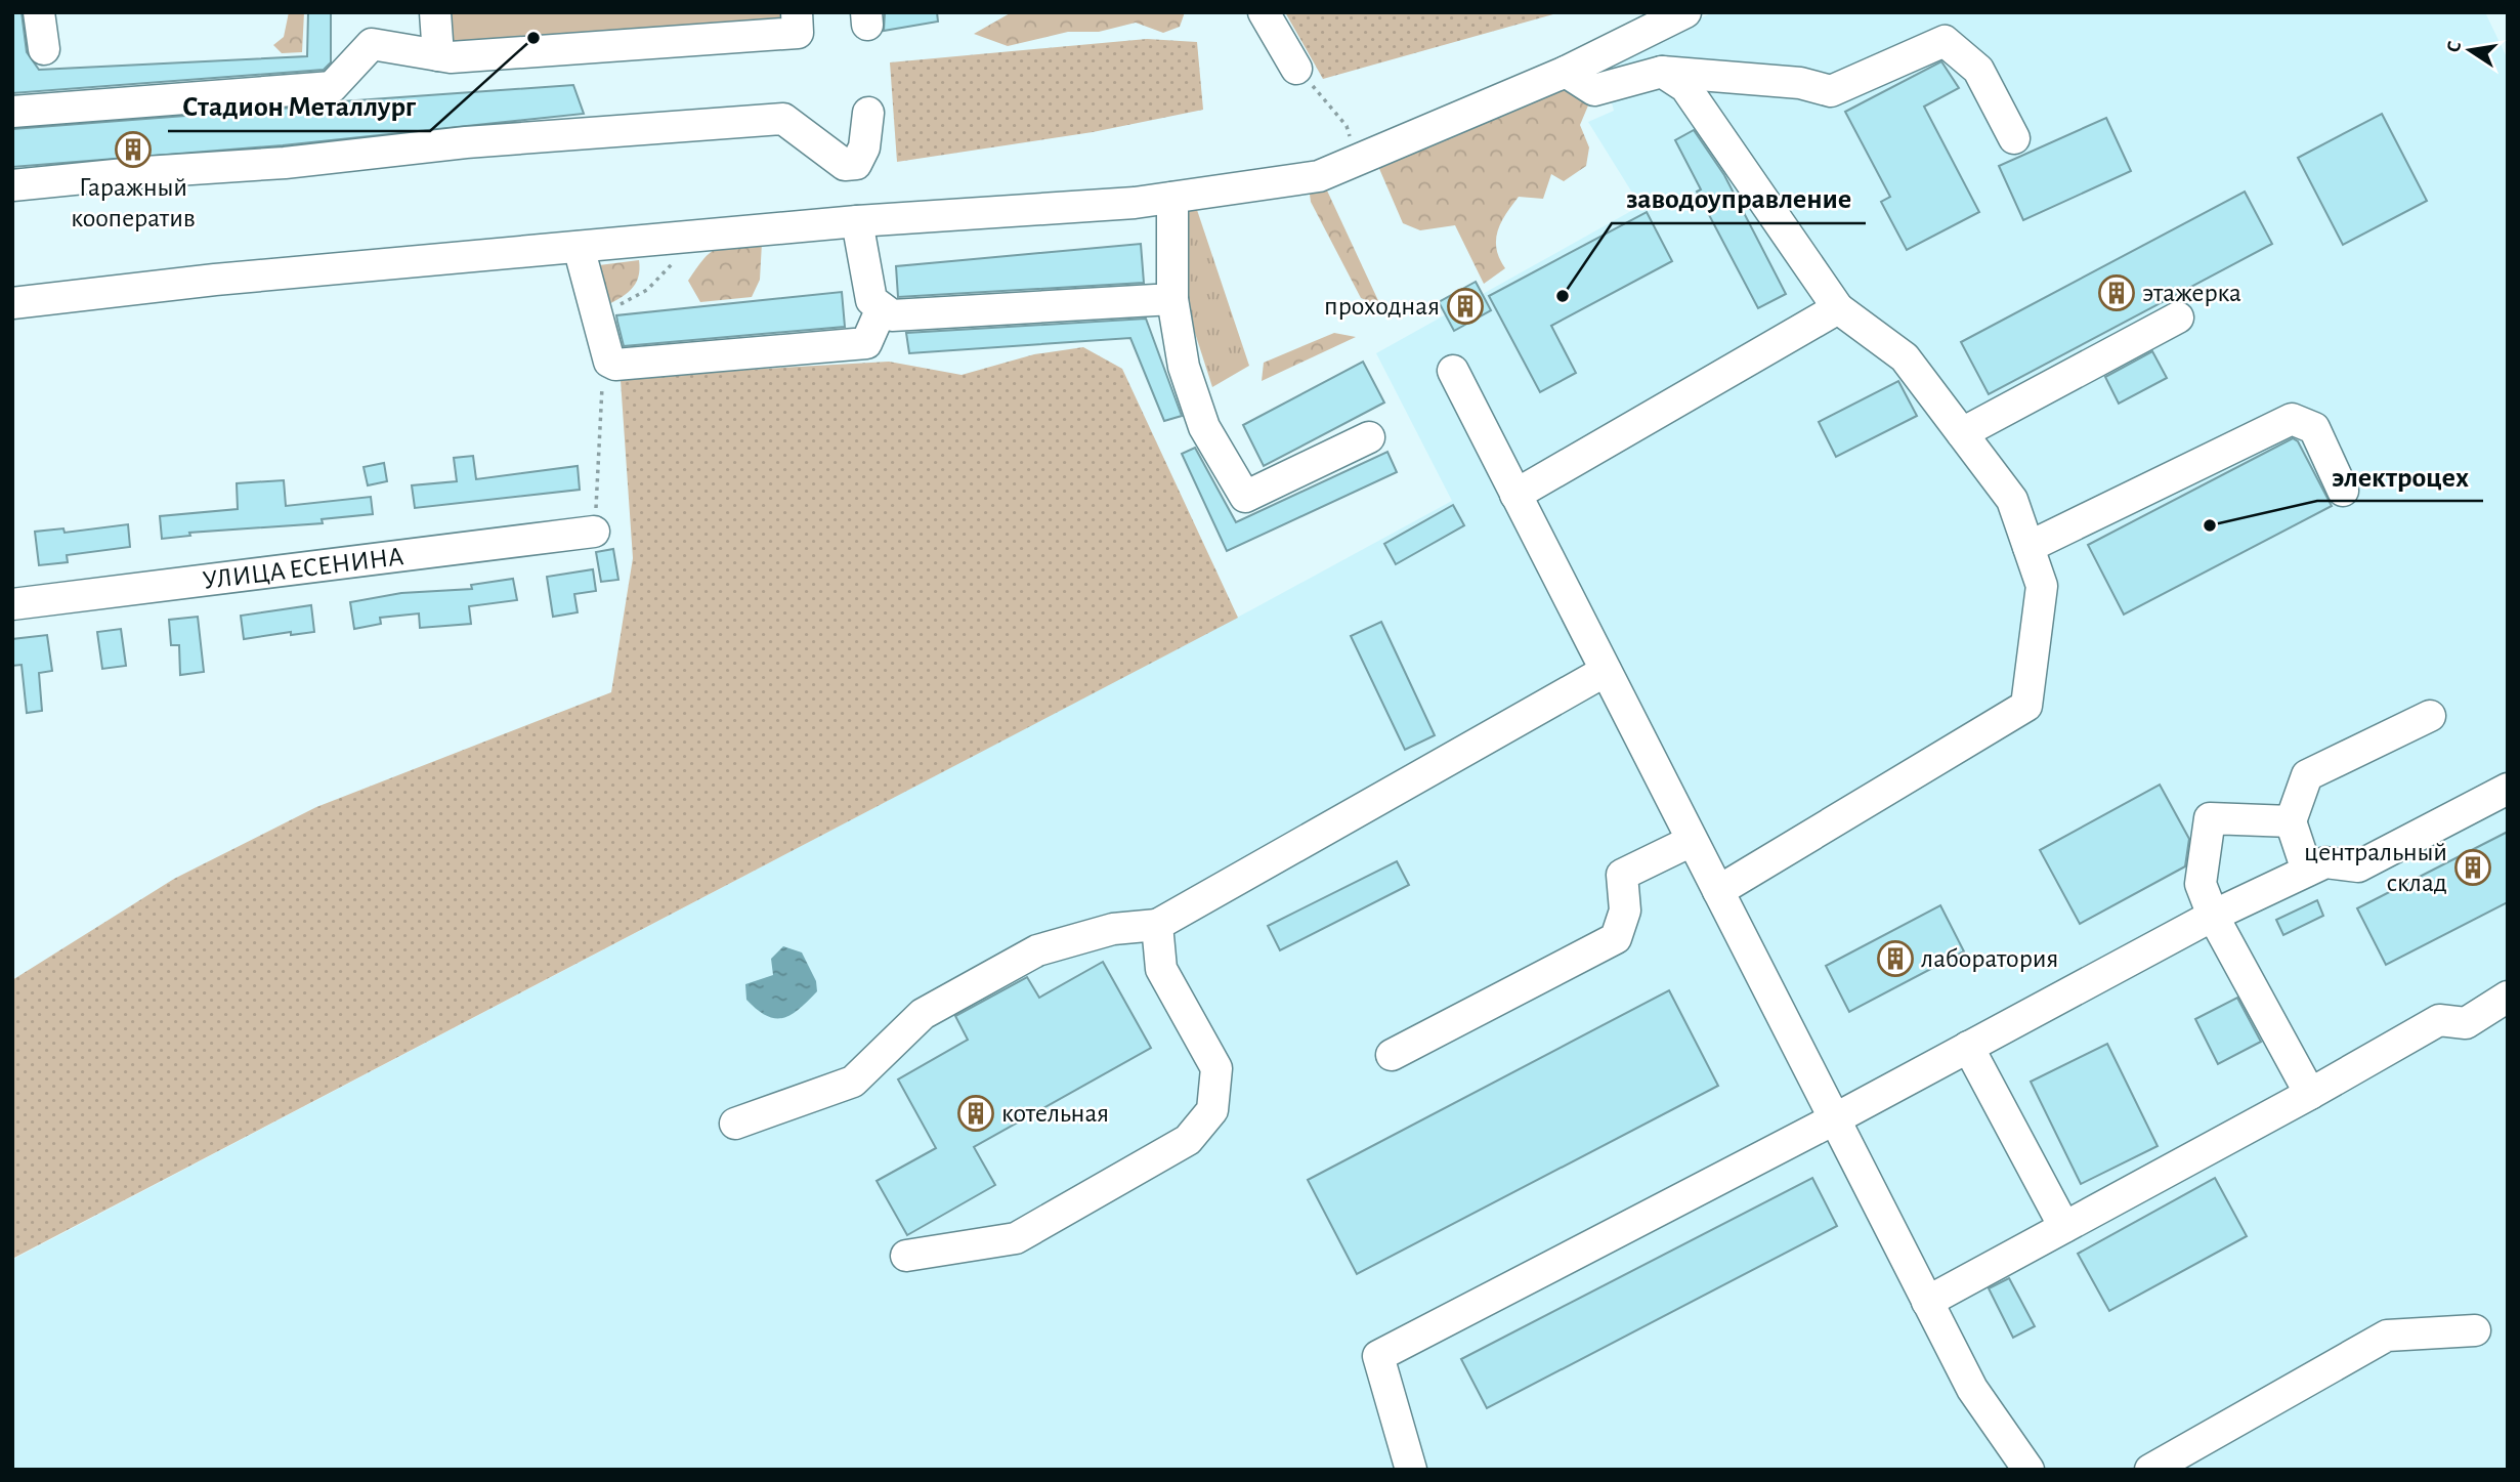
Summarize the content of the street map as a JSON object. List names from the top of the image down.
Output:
{
  "streets": {
    "street": ["УЛИЦА ЕСЕНИНА"]
  },
  "places": {
    "other": ["Стадион Металлург", "заводоуправление", "электроцех"],
    "building": [
      "Гаражный кооператив",
      "этажерка",
      "проходная",
      "центральный склад",
      "лаборатория",
      "котельная"
    ]
  },
  "north": "left"
}
